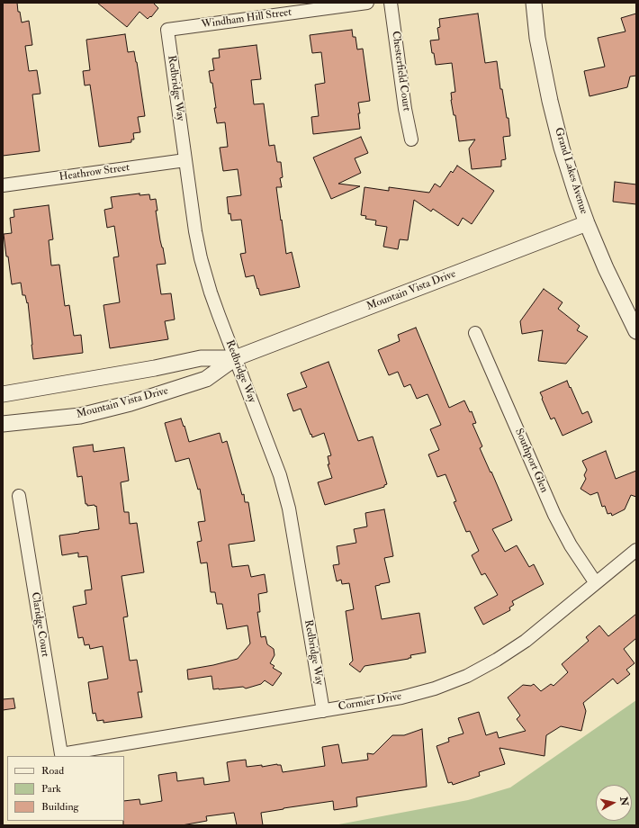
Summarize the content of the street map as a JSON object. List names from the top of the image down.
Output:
{
  "streets": {
    "street": [
      "Windham Hill Street",
      "Chesterfield Court",
      "Redbridge Way",
      "Grand Lakes Avenue",
      "Heathrow Street",
      "Mountain Vista Drive",
      "Southport Glen",
      "Claridge Court",
      "Cormier Drive"
    ]
  },
  "crossings": [
    ["Windham Hill Street", "Redbridge Way"],
    ["Redbridge Way", "Heathrow Street"],
    ["Redbridge Way", "Mountain Vista Drive"],
    ["Redbridge Way", "Cormier Drive"],
    ["Grand Lakes Avenue", "Mountain Vista Drive"],
    ["Southport Glen", "Cormier Drive"],
    ["Claridge Court", "Cormier Drive"]
  ],
  "legend": ["Road", "Park", "Building"],
  "north": "right"
}
